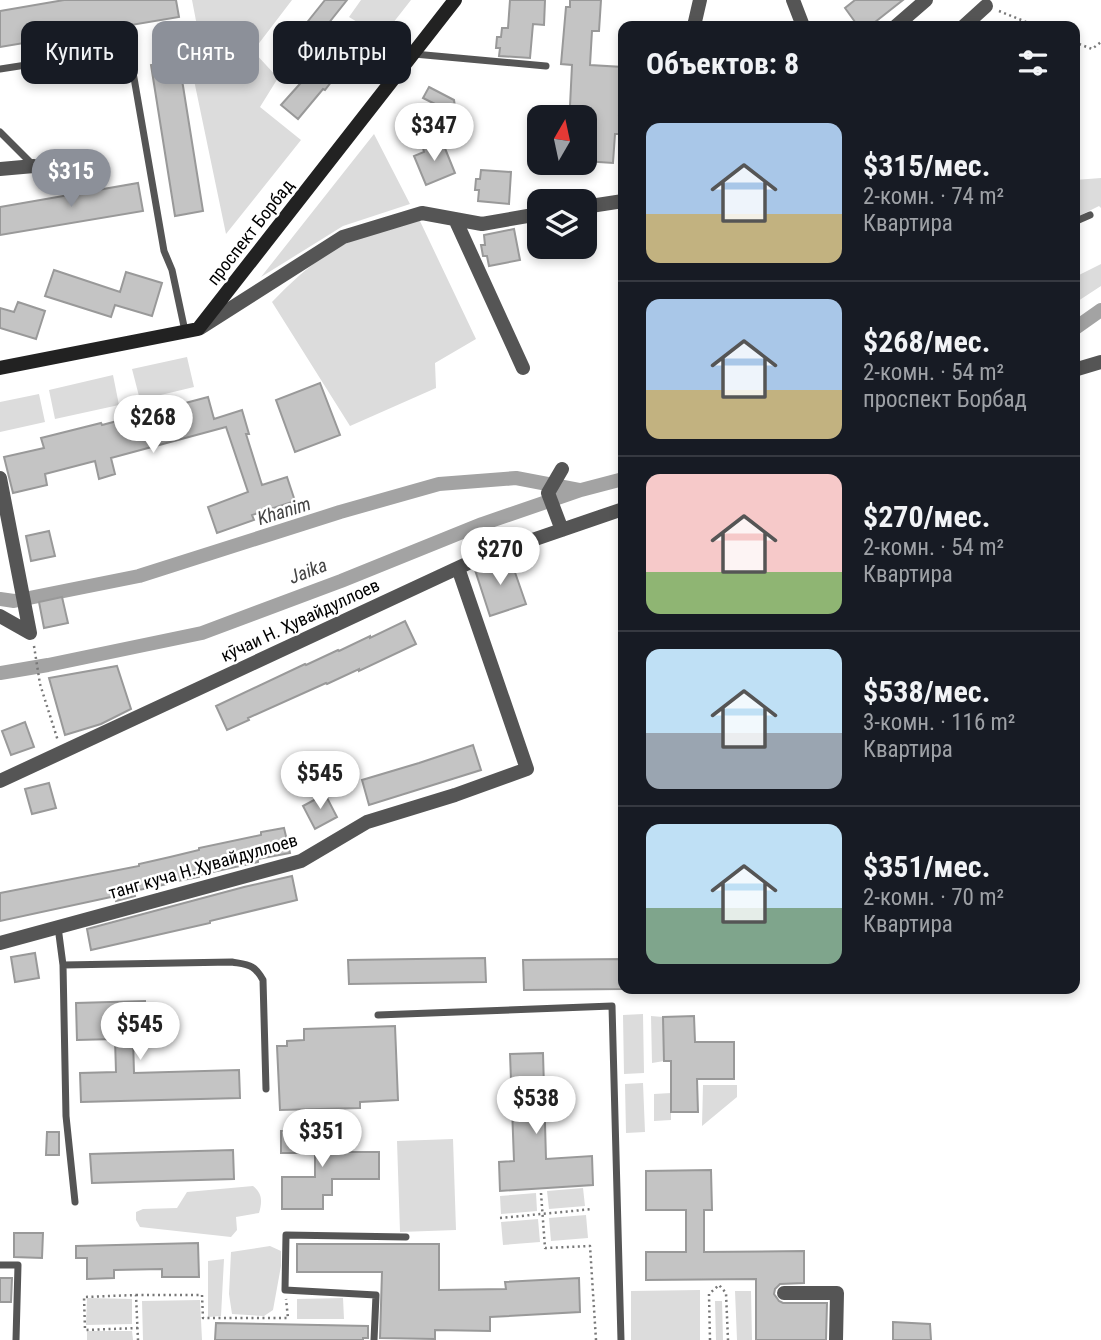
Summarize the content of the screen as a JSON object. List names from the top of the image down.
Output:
{
  "streets": {
    "street": ["проспект Борбад", "кӯчаи Н. Ҳувайдуллоев", "танг куча Н.Ҳувайдуллоев"]
  },
  "crossings": [
    ["кӯчаи Н. Ҳувайдуллоев", "танг куча Н.Ҳувайдуллоев"]
  ],
  "water": ["Khanim", "Jaika"],
  "north": "top",
  "page": {
    "chip": ["Купить", "Снять", "Фильтры"],
    "heading": "Объектов: 8",
    "price": [
      "$347",
      "$315",
      "$268",
      "$270",
      "$545",
      "$545",
      "$538",
      "$351"
    ],
    "list": [
      {
        "name": "$315/мес.",
        "note": "2-комн. · 74 m² · Квартира"
      },
      {
        "name": "$268/мес.",
        "note": "2-комн. · 54 m² · проспект Борбад"
      },
      {
        "name": "$270/мес.",
        "note": "2-комн. · 54 m² · Квартира"
      },
      {
        "name": "$538/мес.",
        "note": "3-комн. · 116 m² · Квартира"
      },
      {
        "name": "$351/мес.",
        "note": "2-комн. · 70 m² · Квартира"
      }
    ]
  }
}
